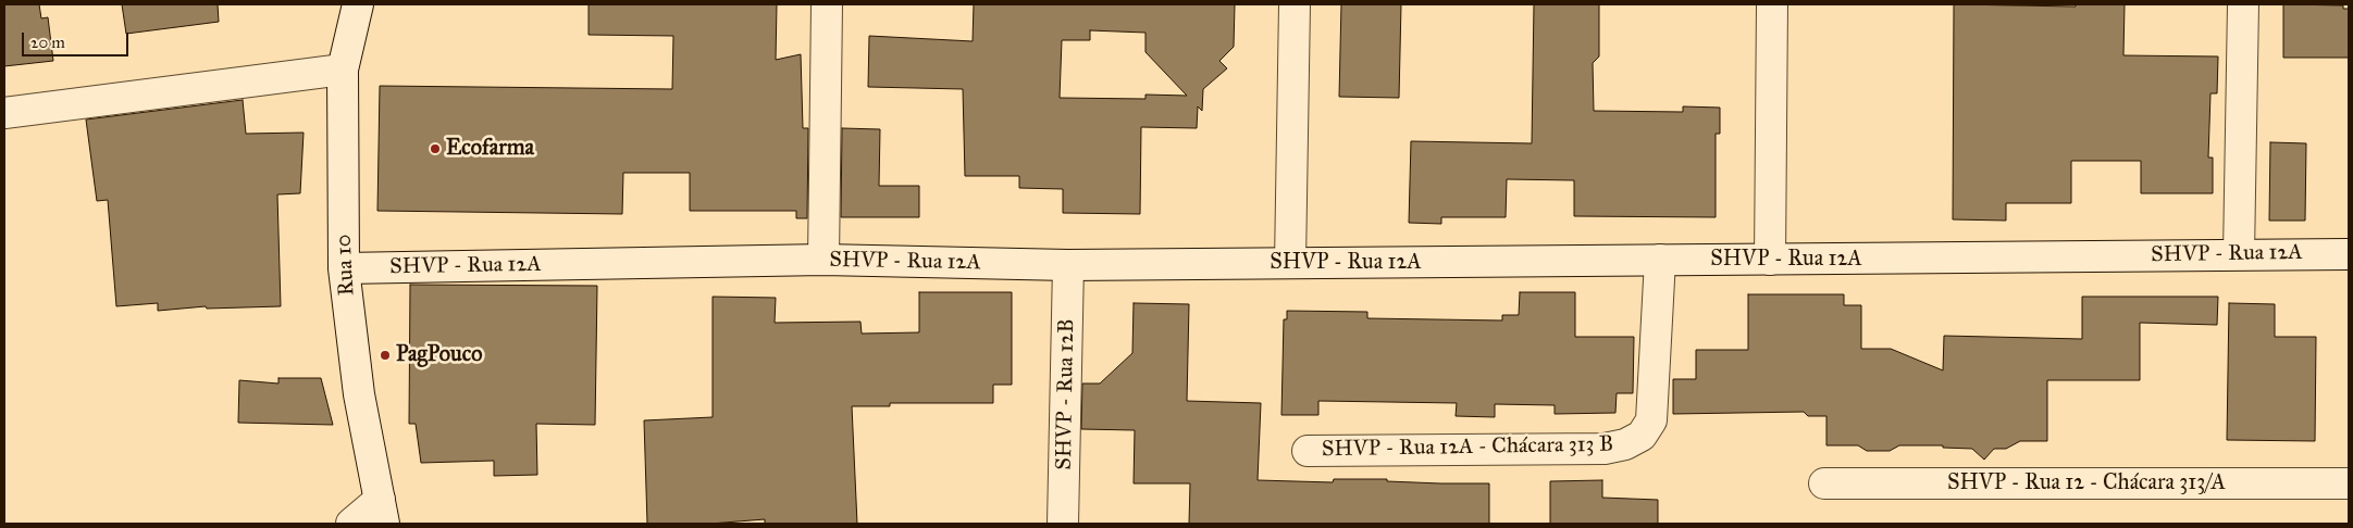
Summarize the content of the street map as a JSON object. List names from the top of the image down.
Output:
{
  "streets": {
    "street": [
      "SHVP - Rua 12A",
      "Rua 10",
      "SHVP - Rua 12B",
      "SHVP - Rua 12A - Chácara 313 B",
      "SHVP - Rua 12 - Chácara 313/A"
    ]
  },
  "crossings": [
    ["SHVP - Rua 12A", "Rua 10"],
    ["SHVP - Rua 12A", "SHVP - Rua 12B"],
    ["SHVP - Rua 12A", "SHVP - Rua 12A - Chácara 313 B"]
  ],
  "places": ["Ecofarma", "PagPouco"],
  "scale_bar": "20 m"
}
